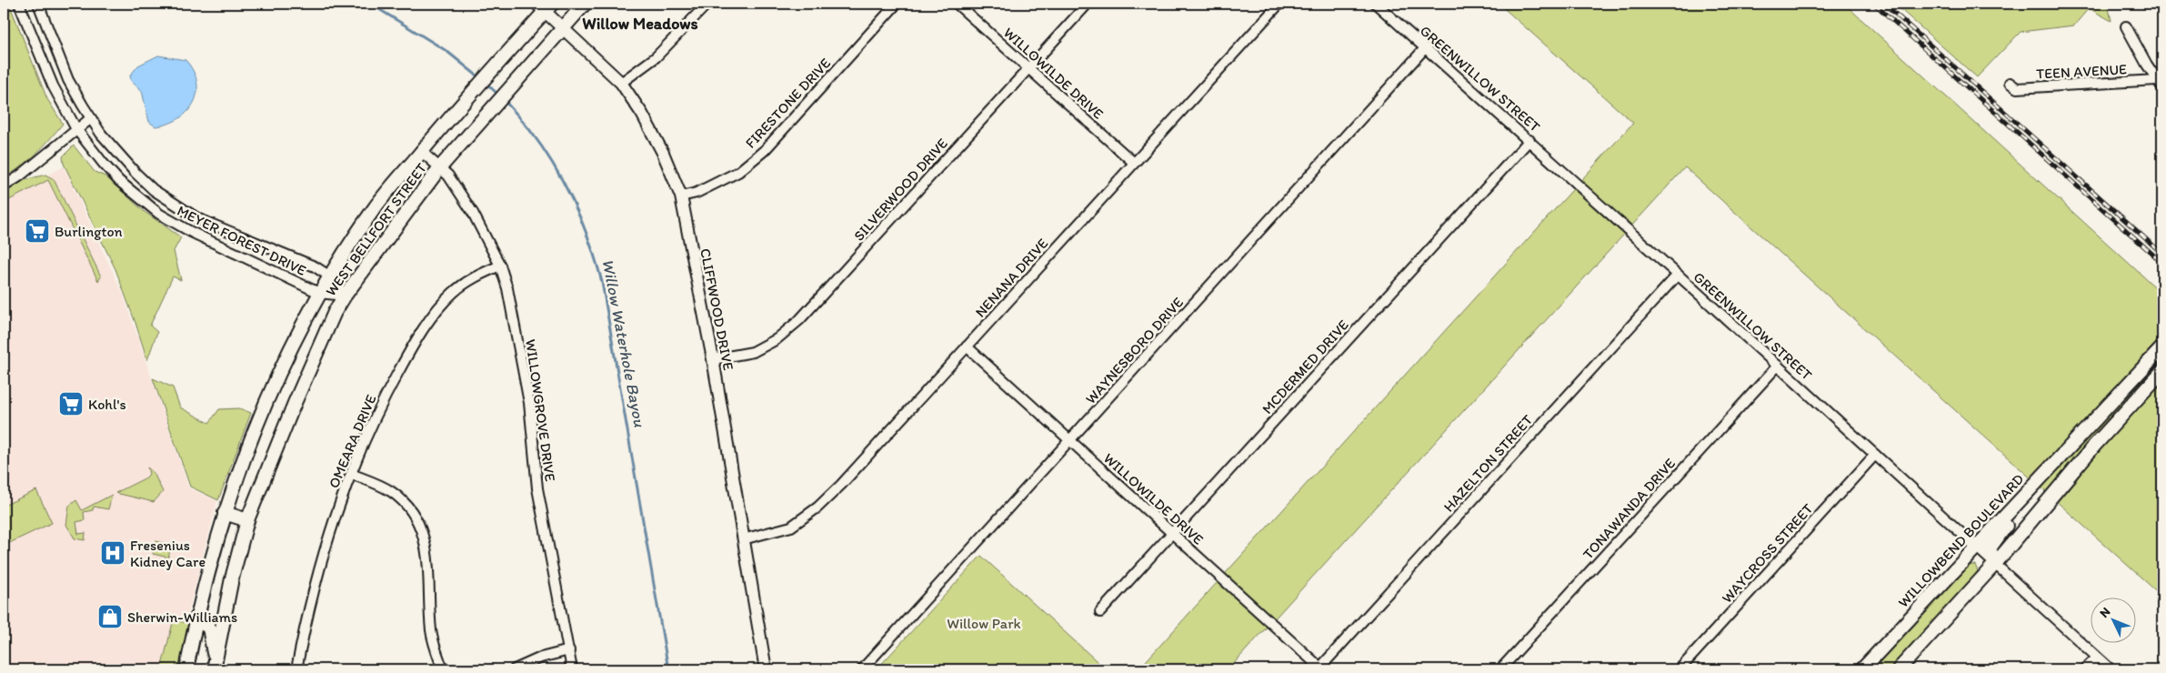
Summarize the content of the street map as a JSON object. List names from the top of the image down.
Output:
{
  "streets": {
    "main road": ["WEST BELLFORT STREET", "WILLOWBEND BOULEVARD"],
    "street": [
      "TEEN AVENUE",
      "WILLOWILDE DRIVE",
      "GREENWILLOW STREET",
      "FIRESTONE DRIVE",
      "SILVERWOOD DRIVE",
      "MEYER FOREST DRIVE",
      "NENANA DRIVE",
      "CLIFFWOOD DRIVE",
      "WAYNESBORO DRIVE",
      "MCDERMED DRIVE",
      "WILLOWGROVE DRIVE",
      "OMEARA DRIVE",
      "HAZELTON STREET",
      "TONAWANDA DRIVE",
      "WAYCROSS STREET"
    ]
  },
  "crossings": [
    ["WILLOWILDE DRIVE", "SILVERWOOD DRIVE"],
    ["WILLOWILDE DRIVE", "NENANA DRIVE"],
    ["WILLOWILDE DRIVE", "WAYNESBORO DRIVE"],
    ["WILLOWILDE DRIVE", "MCDERMED DRIVE"],
    ["WILLOWILDE DRIVE", "HAZELTON STREET"],
    ["GREENWILLOW STREET", "WAYNESBORO DRIVE"],
    ["GREENWILLOW STREET", "MCDERMED DRIVE"],
    ["GREENWILLOW STREET", "HAZELTON STREET"],
    ["GREENWILLOW STREET", "TONAWANDA DRIVE"],
    ["GREENWILLOW STREET", "WILLOWBEND BOULEVARD"],
    ["GREENWILLOW STREET", "WAYCROSS STREET"],
    ["FIRESTONE DRIVE", "CLIFFWOOD DRIVE"],
    ["SILVERWOOD DRIVE", "CLIFFWOOD DRIVE"],
    ["WEST BELLFORT STREET", "MEYER FOREST DRIVE"],
    ["WEST BELLFORT STREET", "CLIFFWOOD DRIVE"],
    ["WEST BELLFORT STREET", "WILLOWGROVE DRIVE"],
    ["NENANA DRIVE", "CLIFFWOOD DRIVE"],
    ["WILLOWGROVE DRIVE", "OMEARA DRIVE"]
  ],
  "districts": ["Willow Meadows"],
  "water": ["Willow Waterhole Bayou"],
  "parks": ["Willow Park"],
  "places": {
    "supermarket": ["Burlington", "Kohl's"],
    "hospital": ["Fresenius Kidney Care"],
    "shop": ["Sherwin-Williams"]
  },
  "north": "top left"
}
